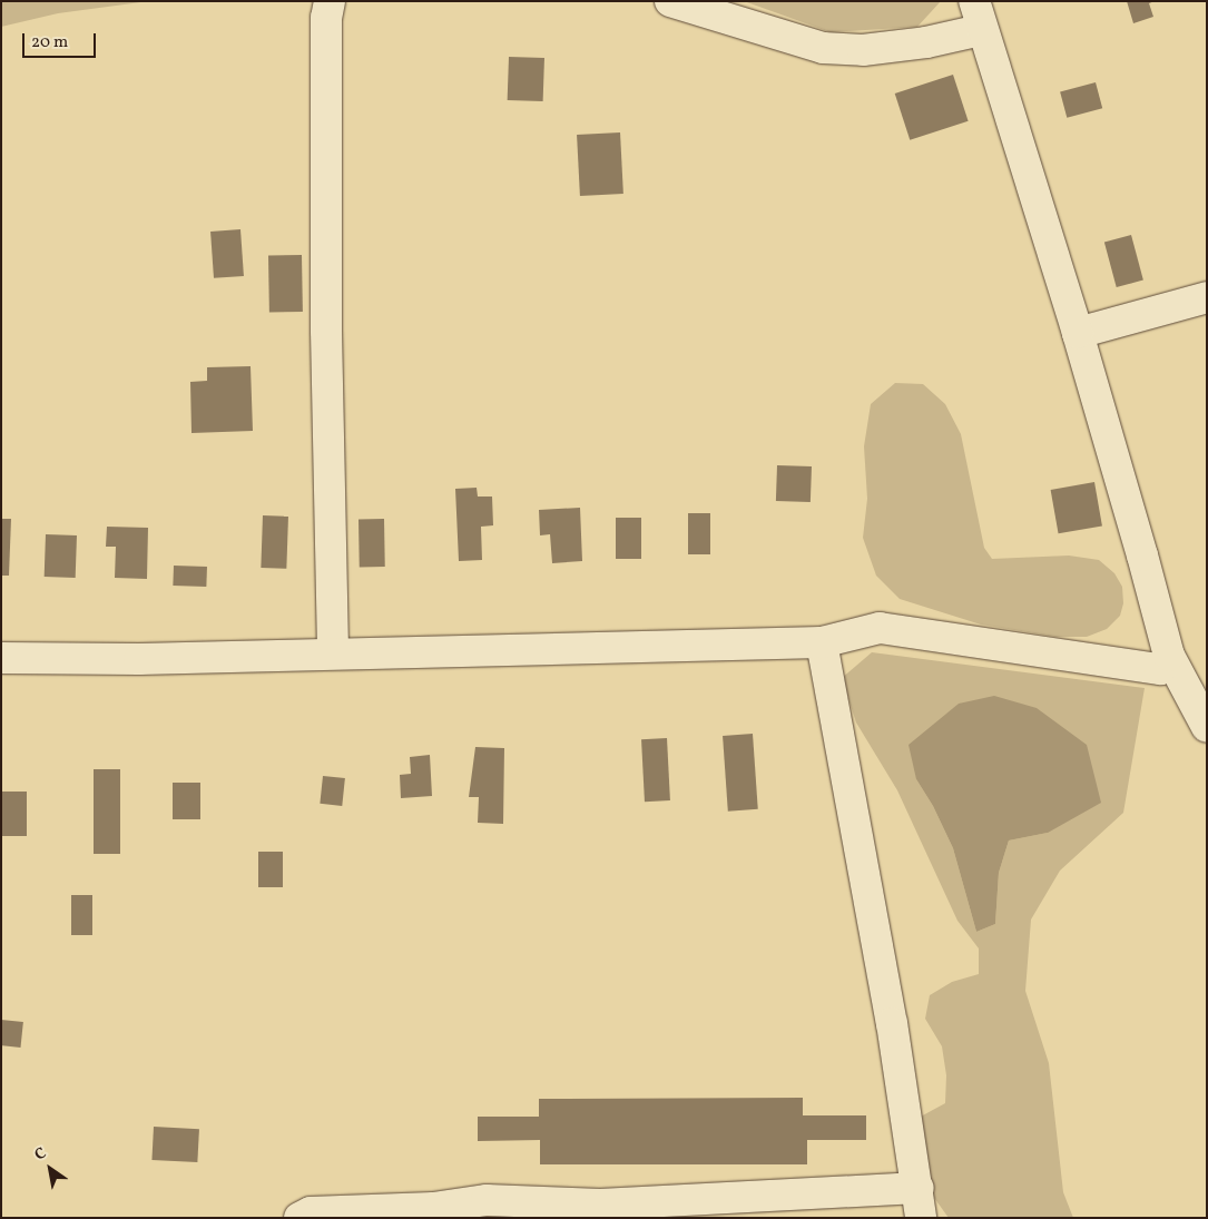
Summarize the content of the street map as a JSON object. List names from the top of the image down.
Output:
{
  "scale_bar": "20 m",
  "north": "top left"
}
